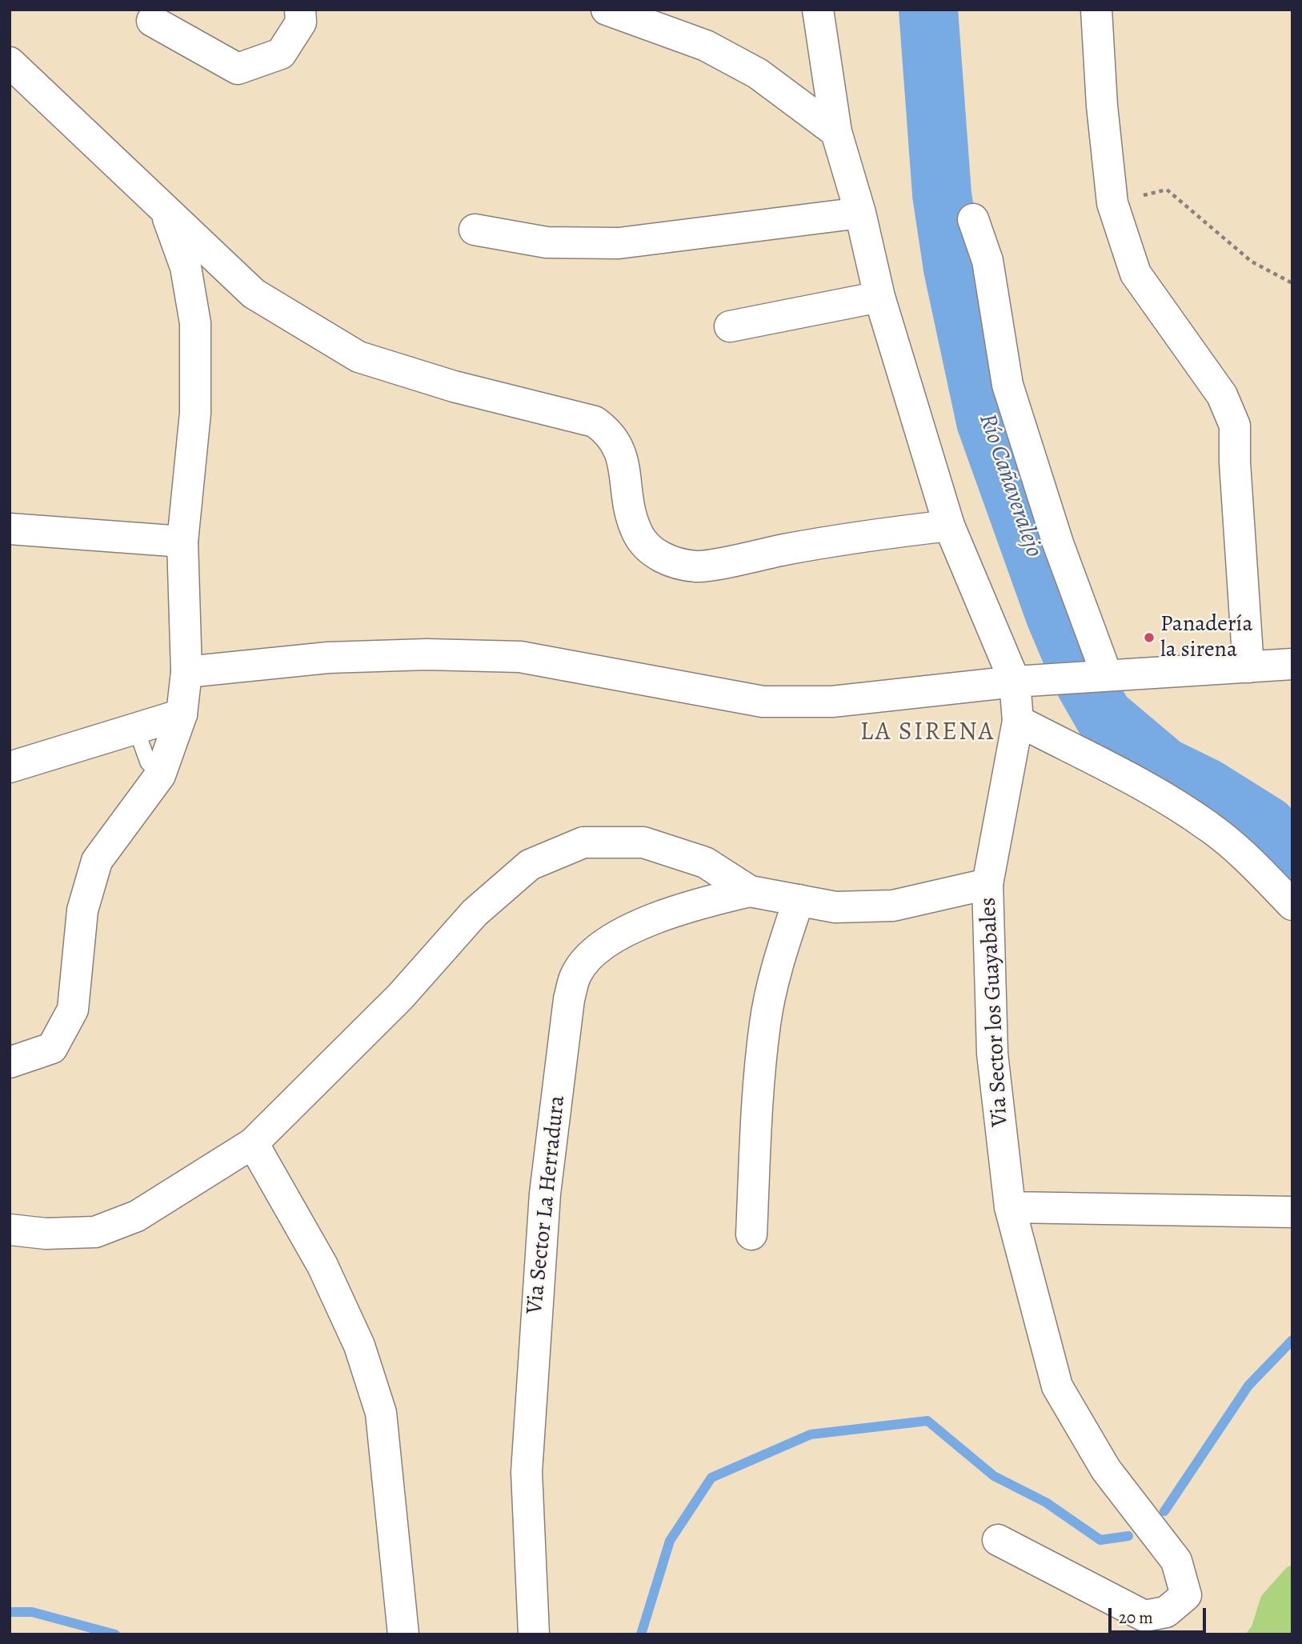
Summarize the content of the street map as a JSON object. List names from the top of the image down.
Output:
{
  "streets": {
    "street": ["Via Sector los Guayabales", "Via Sector La Herradura"]
  },
  "districts": ["LA SIRENA"],
  "water": ["Río Cañaveralejo"],
  "places": ["Panadería la sirena"],
  "scale_bar": "20 m"
}
